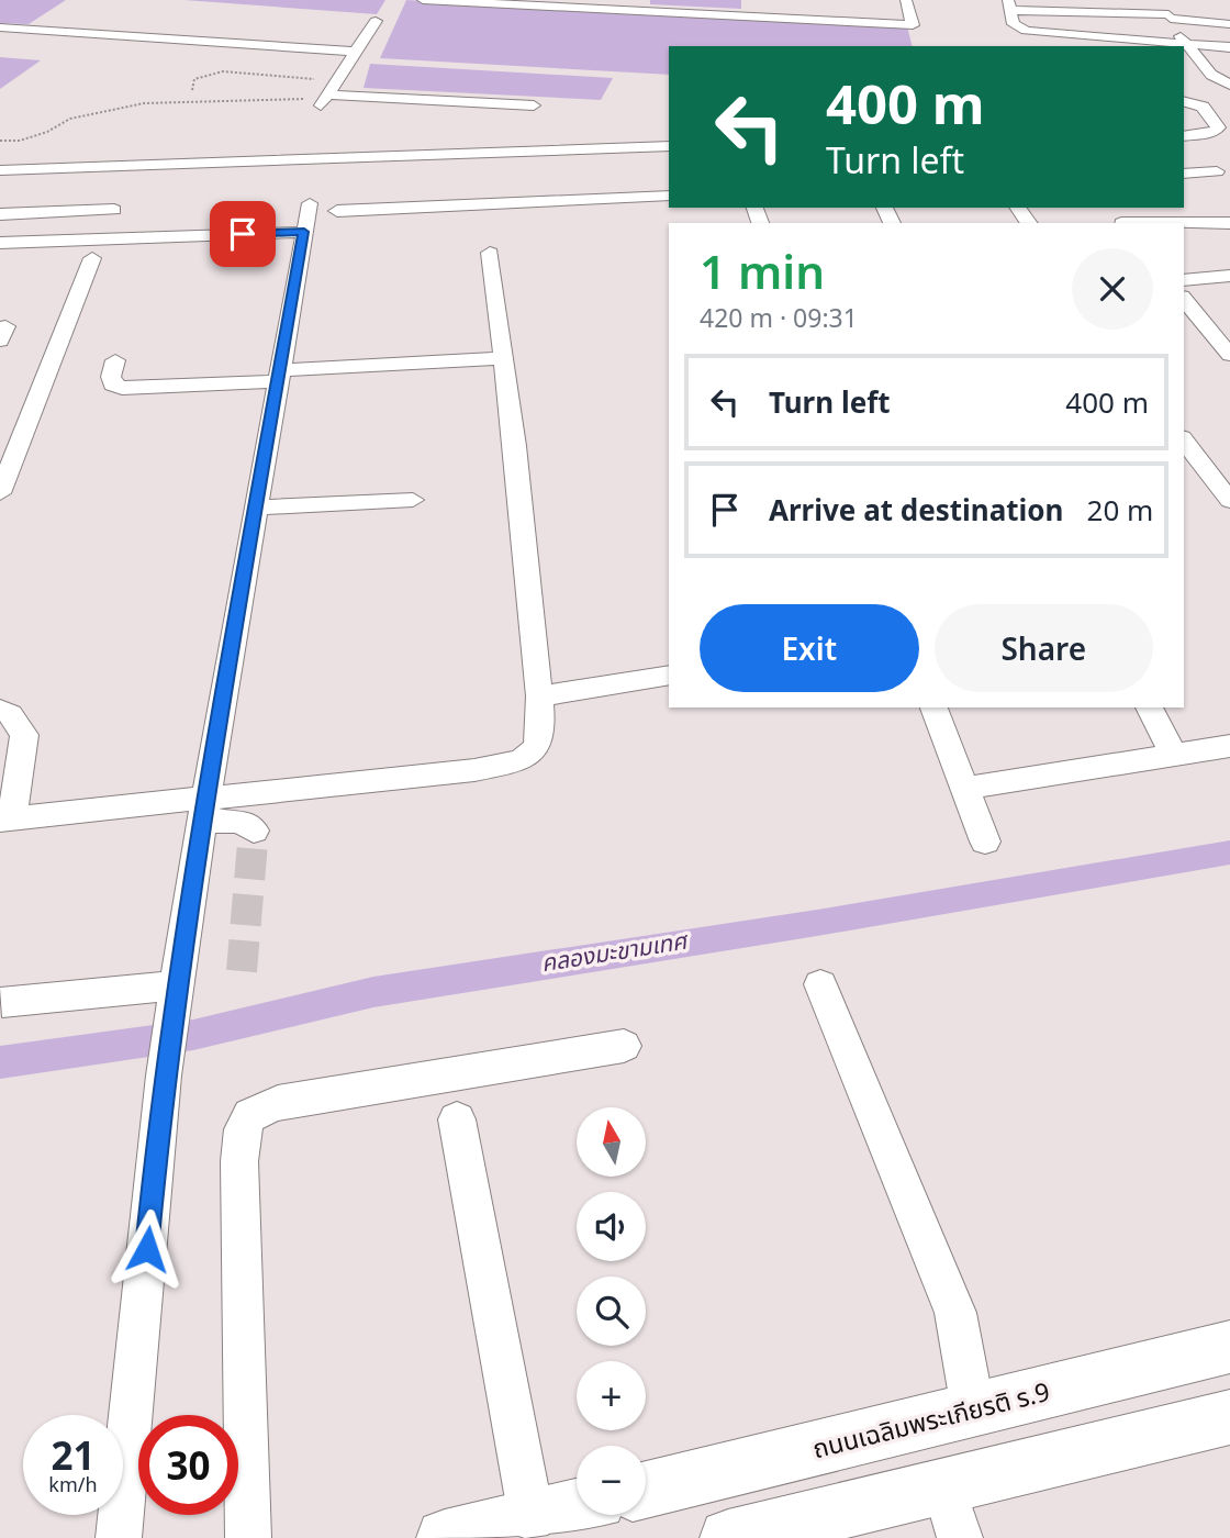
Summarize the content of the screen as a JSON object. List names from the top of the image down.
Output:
{
  "streets": {
    "main road": ["ถนนเฉลิมพระเกียรติ ร.9"]
  },
  "water": ["คลองมะขามเทศ"],
  "north": "top",
  "page": {
    "turn": ["400 m", "Turn left"],
    "heading": ["1 min", "420 m · 09:31"],
    "list": [
      {
        "name": "Turn left",
        "value": "400 m"
      },
      {
        "name": "Arrive at destination",
        "value": "20 m"
      }
    ],
    "buttons": ["Exit", "Share"],
    "map_buttons": ["+", "−"],
    "speed": "21 km/h",
    "limit": "30"
  }
}
